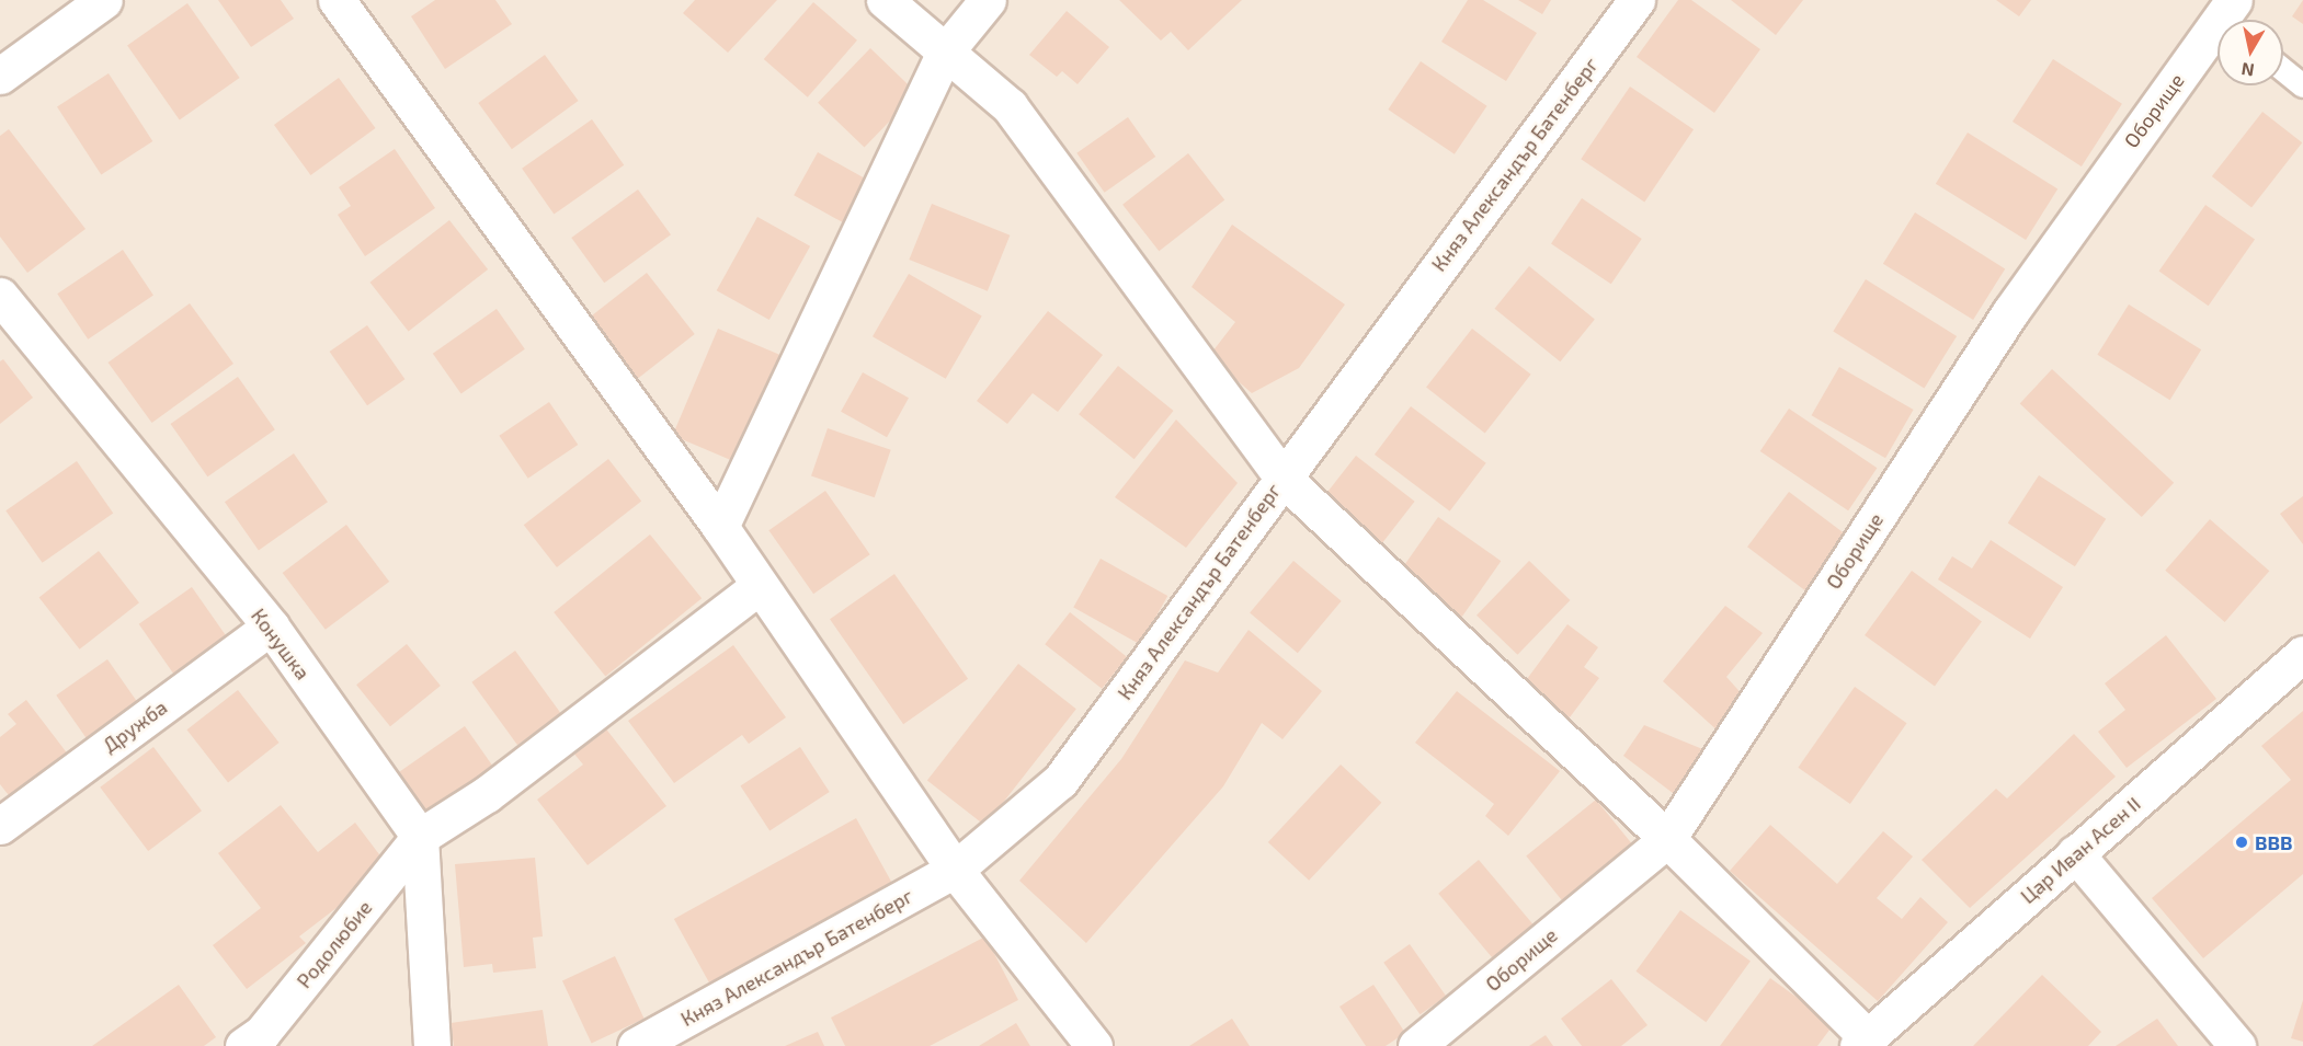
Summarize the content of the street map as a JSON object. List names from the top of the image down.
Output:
{
  "streets": {
    "street": [
      "Оборище",
      "Княз Александър Батенберг",
      "Конушка",
      "Дружба",
      "Цар Иван Асен II",
      "Родолюбие"
    ]
  },
  "crossings": [
    ["Конушка", "Дружба"],
    ["Конушка", "Родолюбие"]
  ],
  "places": ["BBB"],
  "north": "bottom"
}
